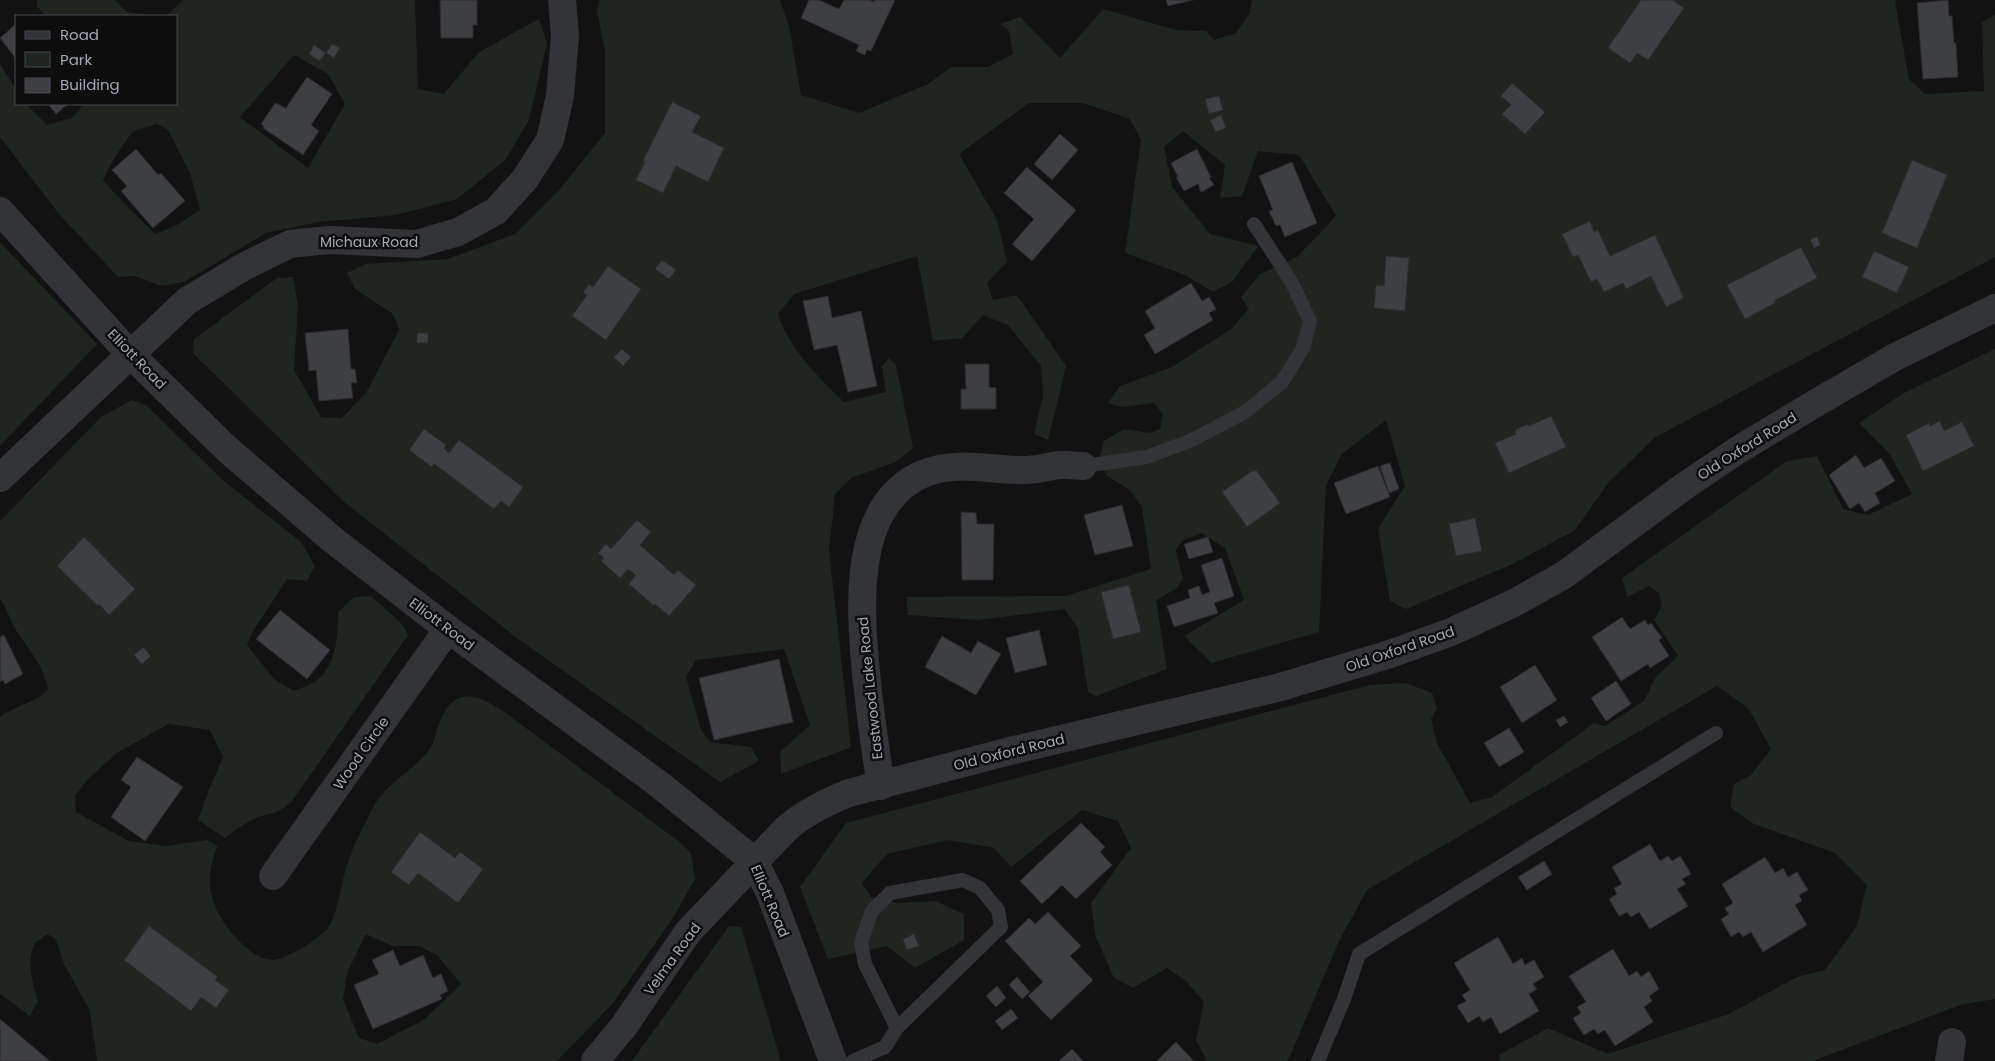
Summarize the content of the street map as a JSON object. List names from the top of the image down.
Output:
{
  "streets": {
    "street": [
      "Michaux Road",
      "Elliott Road",
      "Old Oxford Road",
      "Eastwood Lake Road",
      "Wood Circle",
      "Velma Road"
    ]
  },
  "crossings": [
    ["Michaux Road", "Elliott Road"],
    ["Elliott Road", "Old Oxford Road"],
    ["Elliott Road", "Wood Circle"],
    ["Elliott Road", "Velma Road"],
    ["Old Oxford Road", "Eastwood Lake Road"],
    ["Old Oxford Road", "Velma Road"]
  ],
  "legend": ["Road", "Park", "Building"]
}
